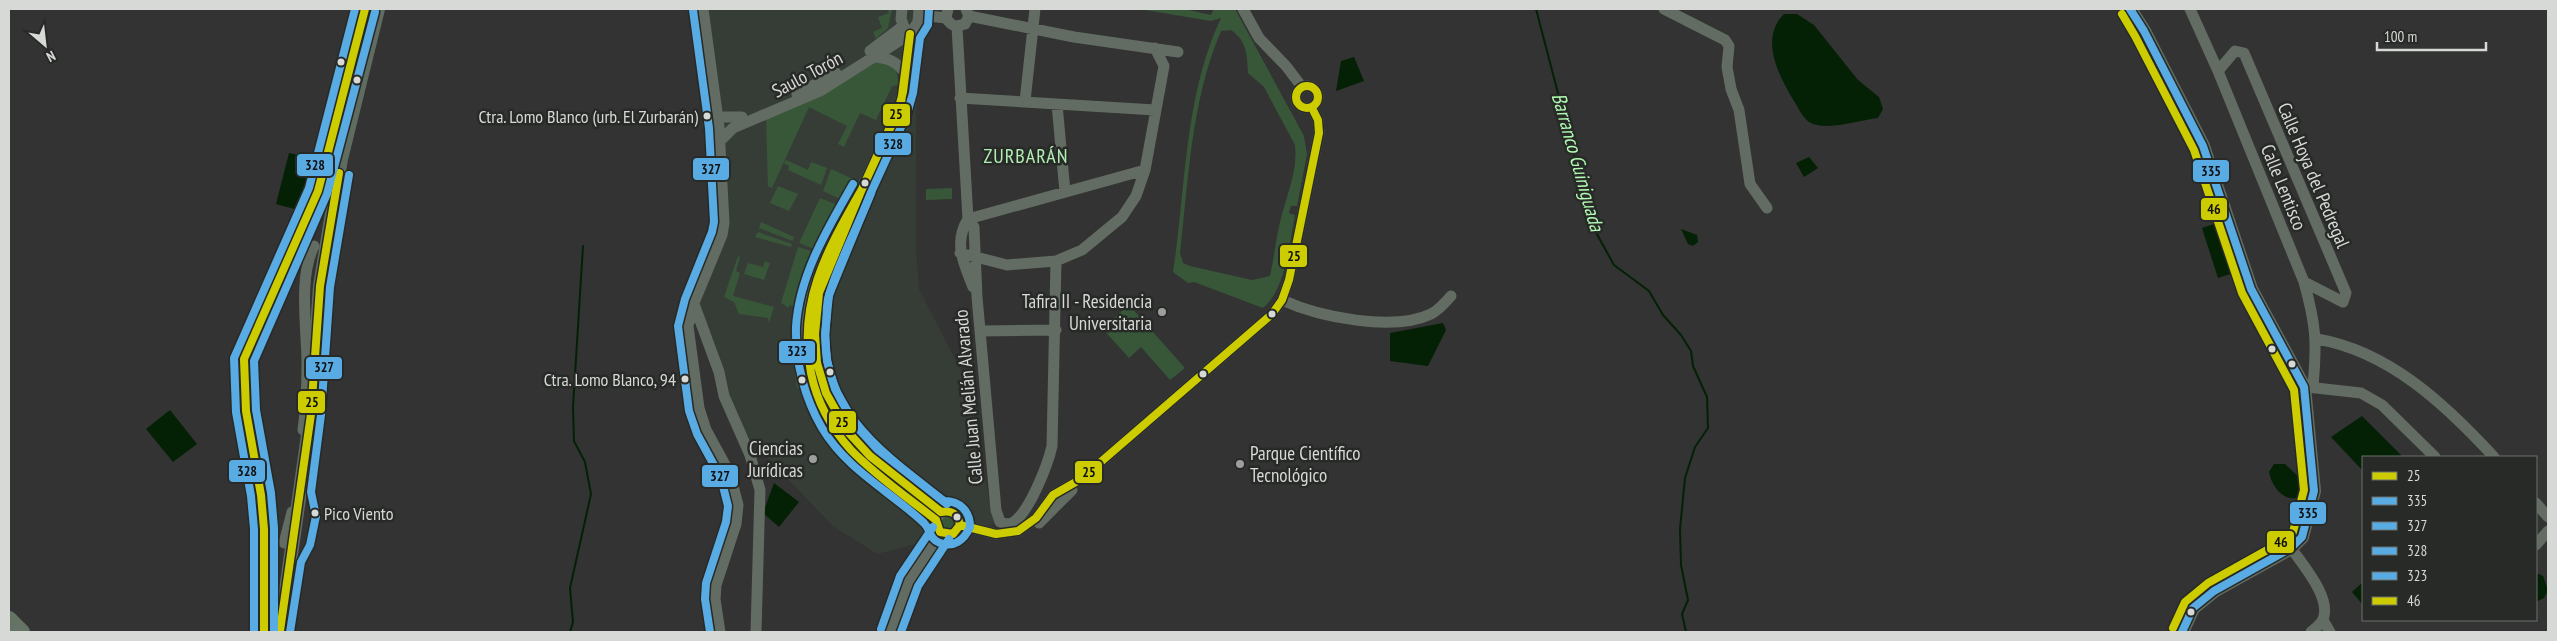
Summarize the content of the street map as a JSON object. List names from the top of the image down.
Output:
{
  "streets": {
    "street": [
      "Saulo Torón",
      "Calle Hoya del Pedregal",
      "Calle Lentisco",
      "Calle Juan Melián Alvarado"
    ]
  },
  "crossings": [
    ["Calle Hoya del Pedregal", "Calle Lentisco"]
  ],
  "districts": ["ZURBARÁN"],
  "water": ["Barranco Guiniguada"],
  "places": [
    "Ctra. Lomo Blanco (urb. El Zurbarán)",
    "Tafira II - Residencia Universitaria",
    "Ctra. Lomo Blanco, 94",
    "Ciencias Jurídicas",
    "Parque Científico Tecnológico",
    "Pico Viento"
  ],
  "lines": [
    "transit line 25",
    "transit line 335",
    "transit line 328",
    "transit line 327",
    "transit line 46",
    "transit line 323"
  ],
  "legend": [
    "25",
    "335",
    "327",
    "328",
    "323",
    "46"
  ],
  "scale_bar": "100 m",
  "north": "bottom right"
}
